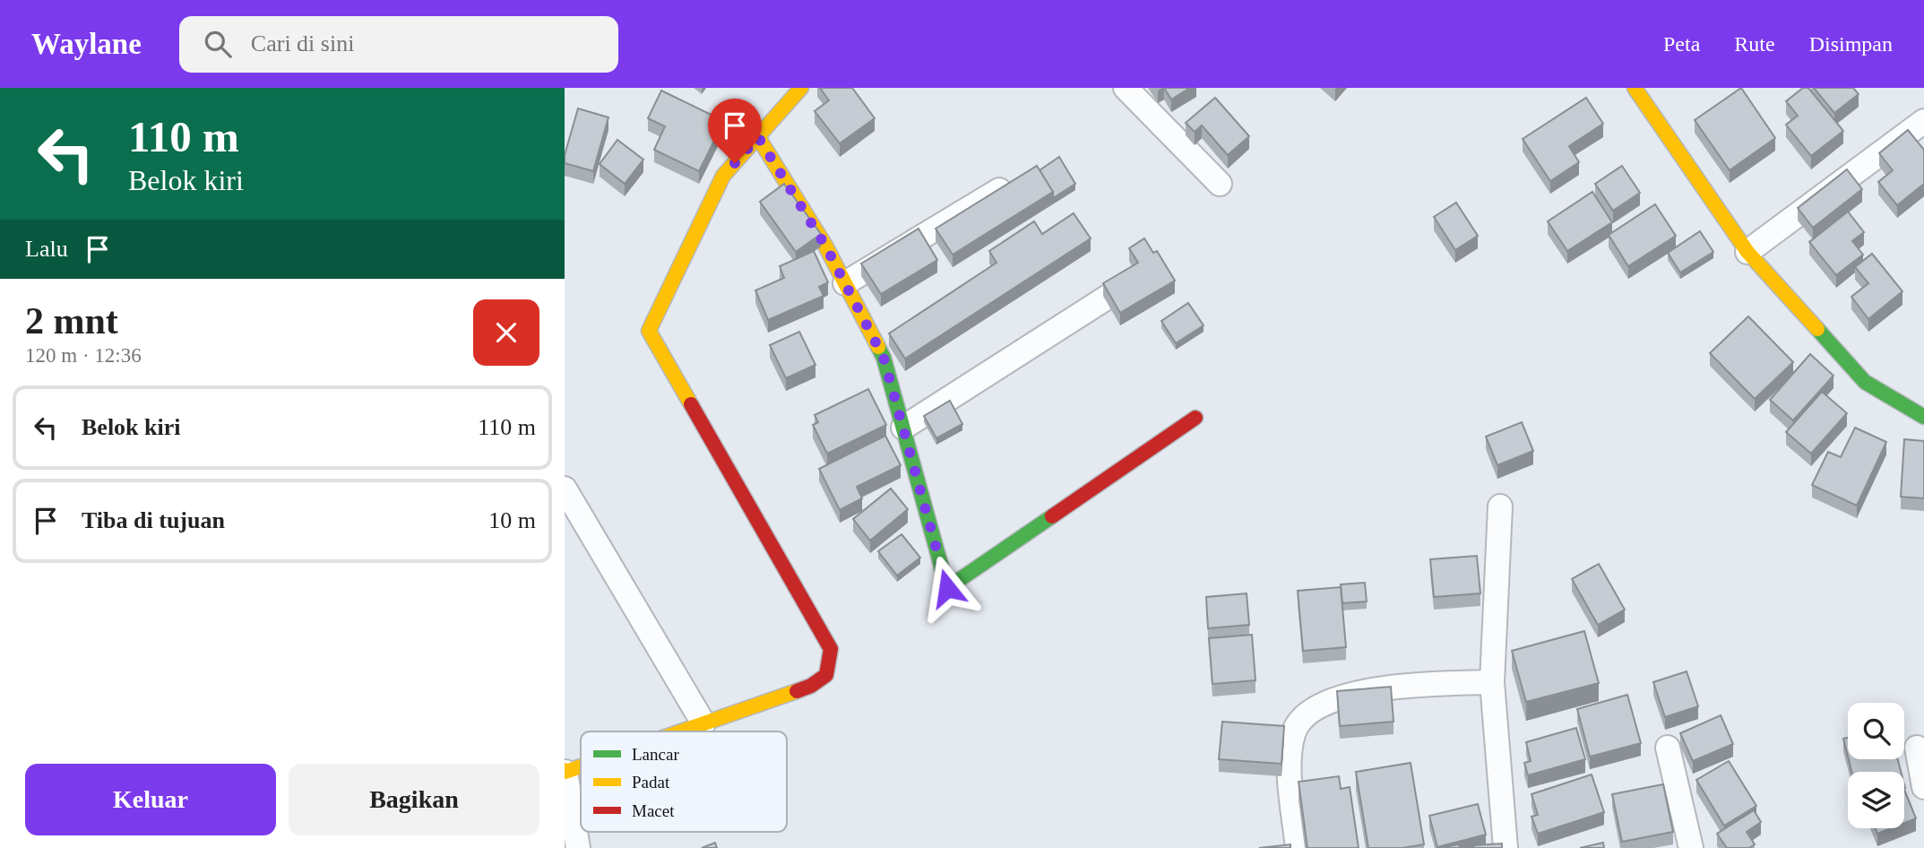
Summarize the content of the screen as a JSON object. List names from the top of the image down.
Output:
{
  "legend": ["Lancar", "Padat", "Macet"],
  "page": {
    "header": "Waylane",
    "search": "Cari di sini",
    "nav": ["Peta", "Rute", "Disimpan"],
    "turn": ["110 m", "Belok kiri"],
    "then": "Lalu",
    "heading": ["2 mnt", "120 m · 12:36"],
    "list": [
      {
        "name": "Belok kiri",
        "value": "110 m"
      },
      {
        "name": "Tiba di tujuan",
        "value": "10 m"
      }
    ],
    "buttons": ["Keluar", "Bagikan"]
  }
}
